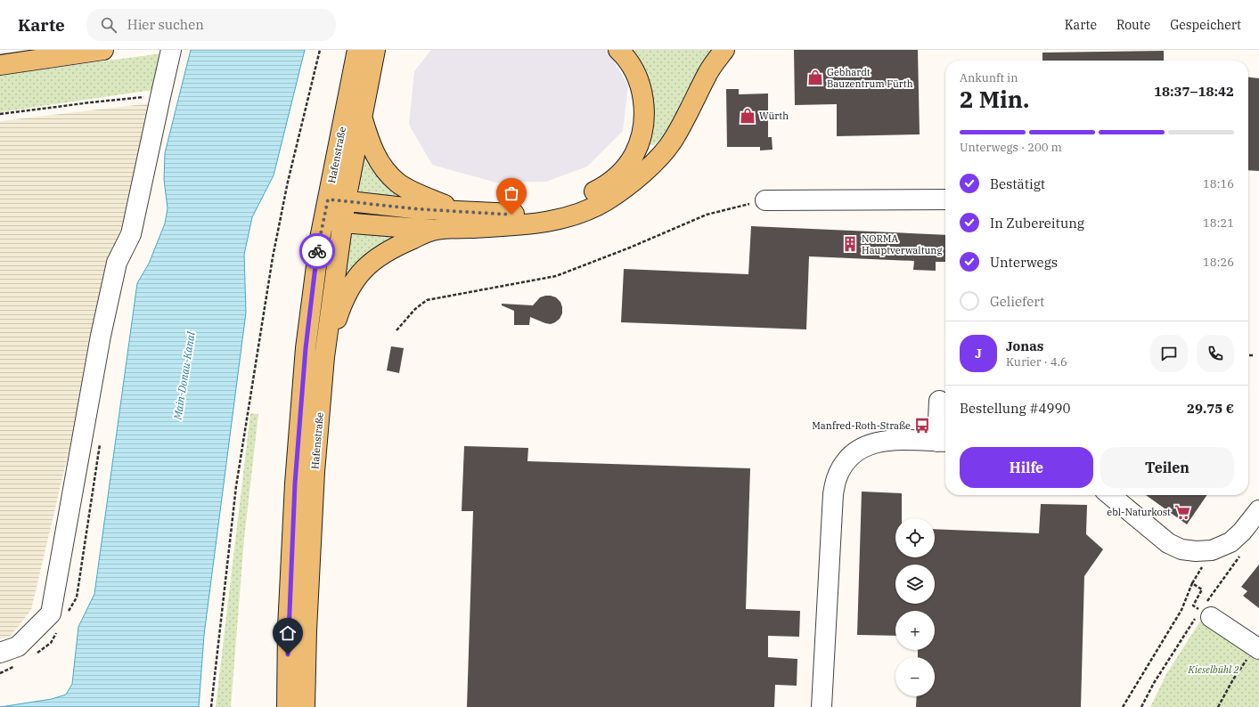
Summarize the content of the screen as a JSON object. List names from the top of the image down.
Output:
{
  "streets": {
    "main road": ["Hafenstraße"]
  },
  "water": ["Main-Donau-Kanal"],
  "parks": ["Kieselbühl 2"],
  "places": {
    "shop": ["Gebhardt Bauzentrum Fürth", "Würth"],
    "building": ["NORMA Hauptverwaltung"],
    "bus stop": ["Manfred-Roth-Straße"],
    "supermarket": ["ebl-Naturkost"]
  },
  "page": {
    "header": "Karte",
    "search": "Hier suchen",
    "nav": ["Karte", "Route", "Gespeichert"],
    "heading": ["2 Min.", "Ankunft in", "18:37–18:42"],
    "panel": [
      "Jonas",
      "Kurier · 4.6",
      "Bestellung #4990",
      "29.75 €"
    ],
    "bar": "Unterwegs · 200 m",
    "list": [
      ["Bestätigt", "18:16"],
      ["In Zubereitung", "18:21"],
      ["Unterwegs", "18:26"],
      "Geliefert"
    ],
    "round": "J",
    "buttons": ["Hilfe", "Teilen"],
    "map_buttons": ["+", "−"]
  }
}
